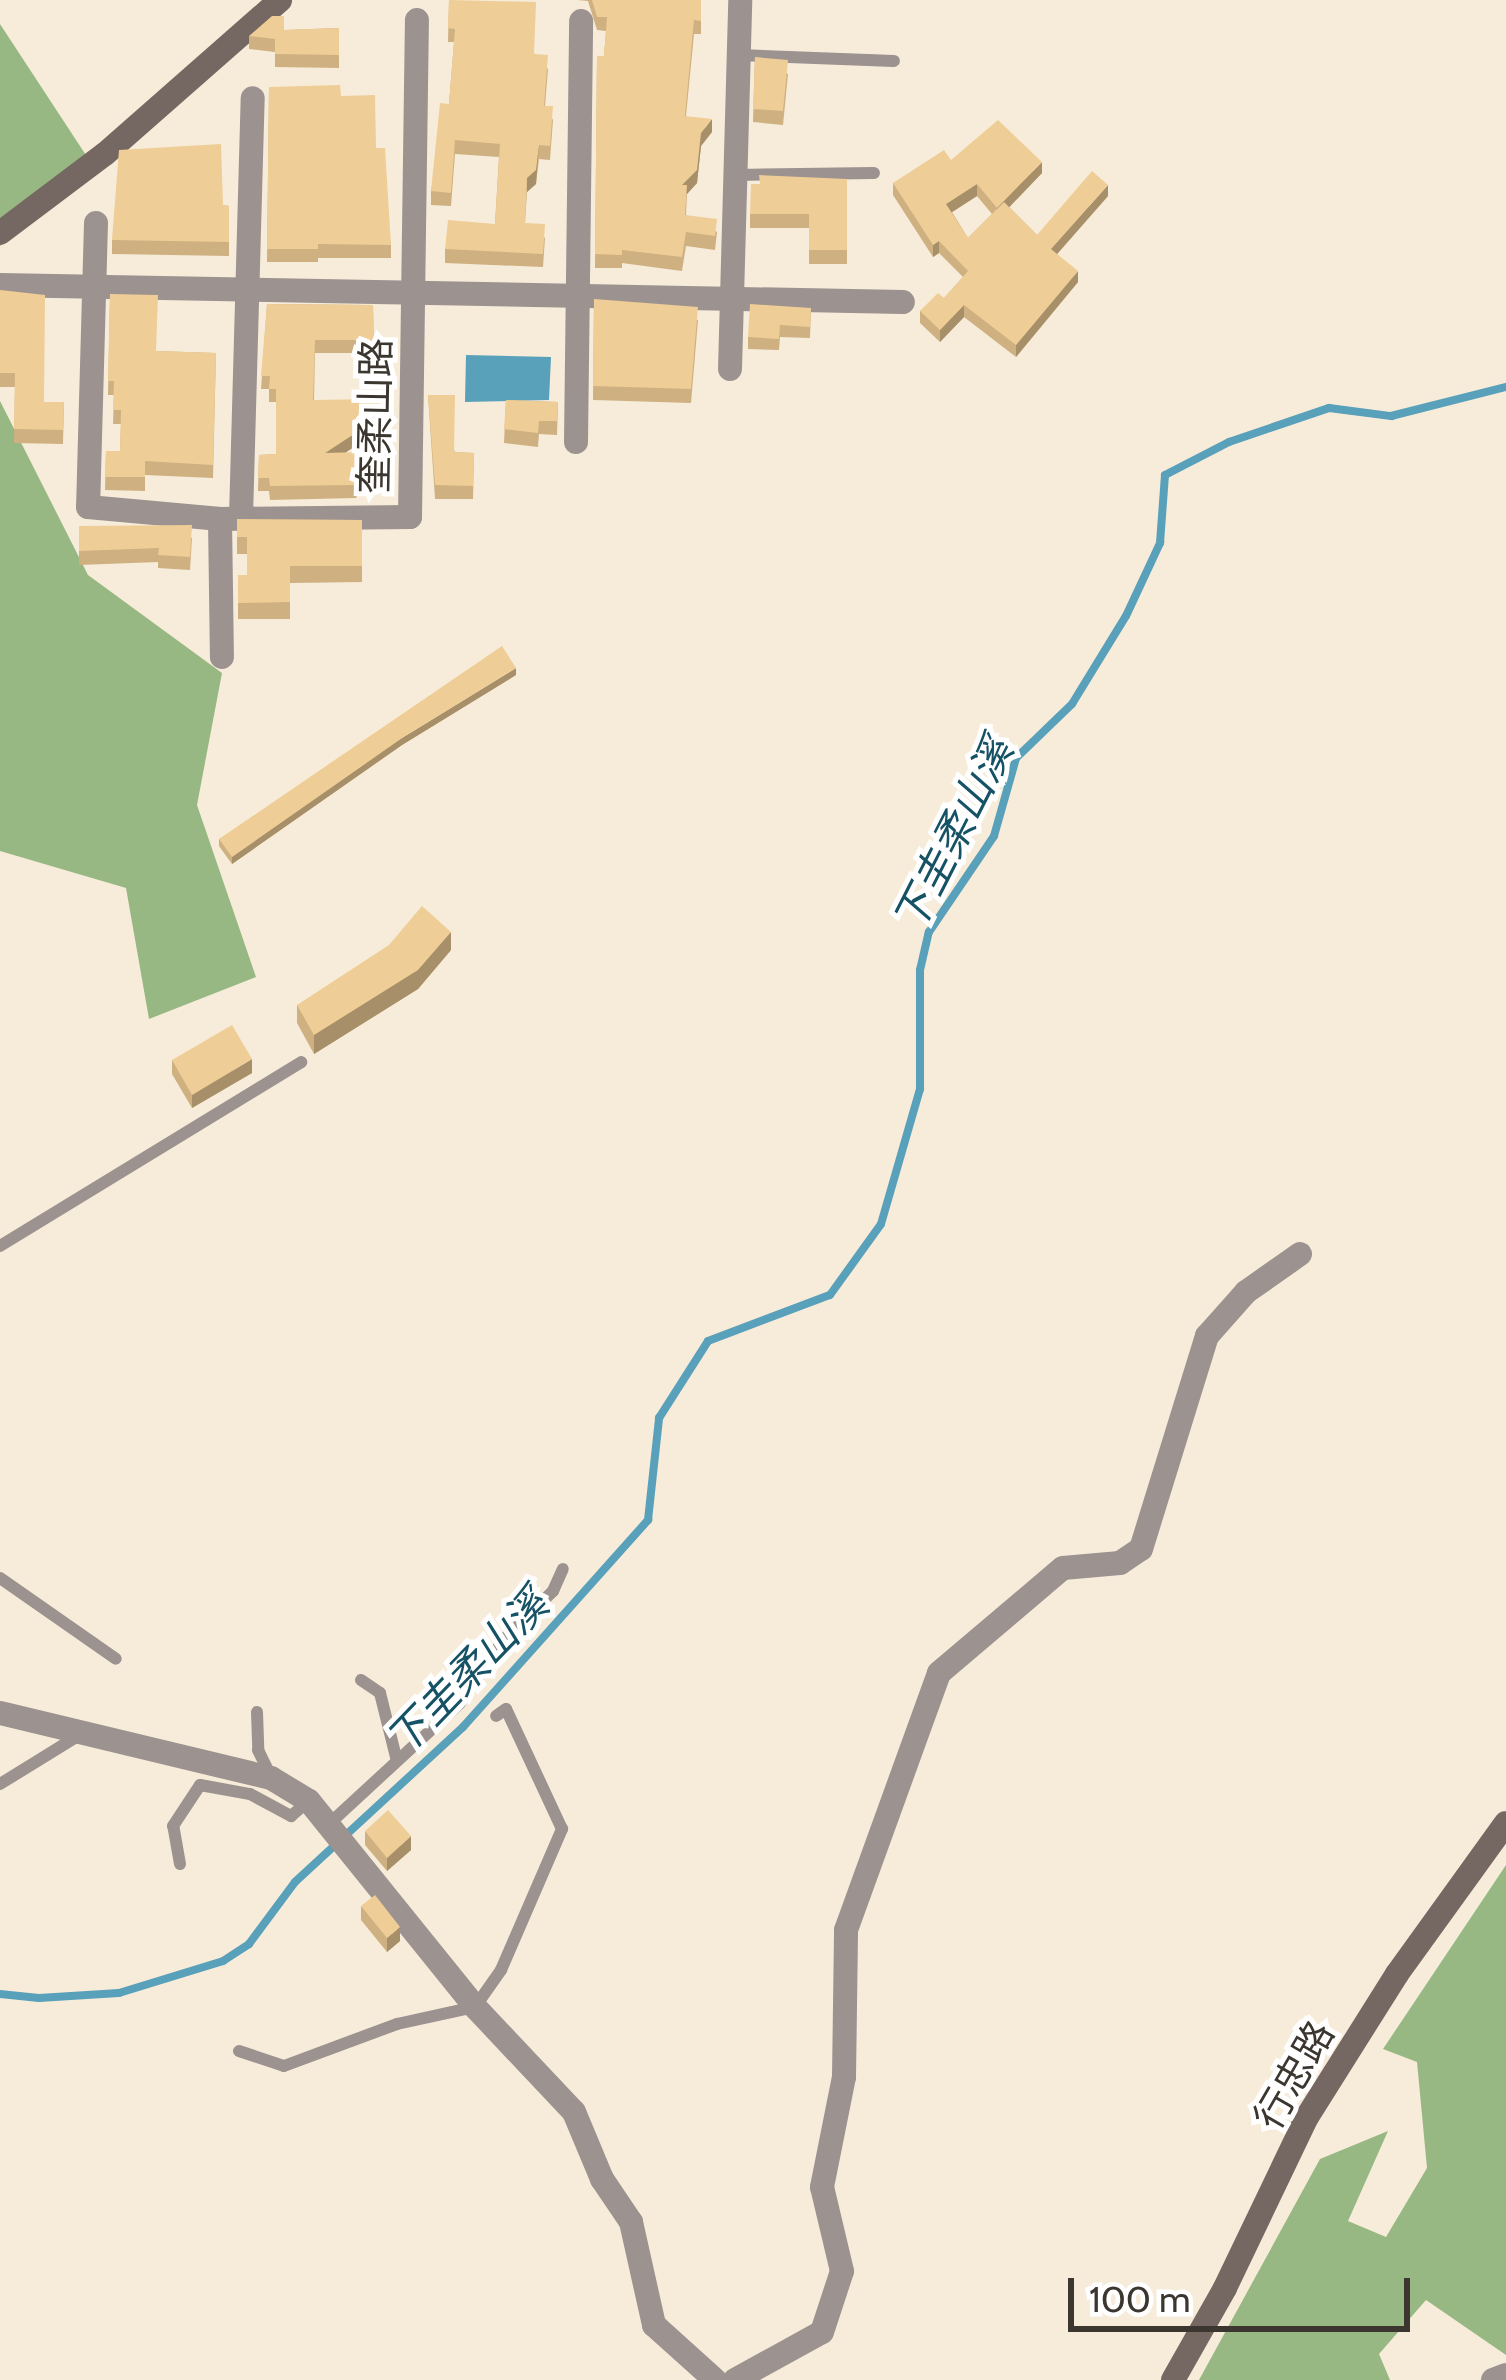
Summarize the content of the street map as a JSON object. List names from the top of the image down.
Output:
{
  "streets": {
    "street": ["奎柔山路", "行忠路"]
  },
  "water": ["下圭柔山溪"],
  "scale_bar": "100 m"
}
